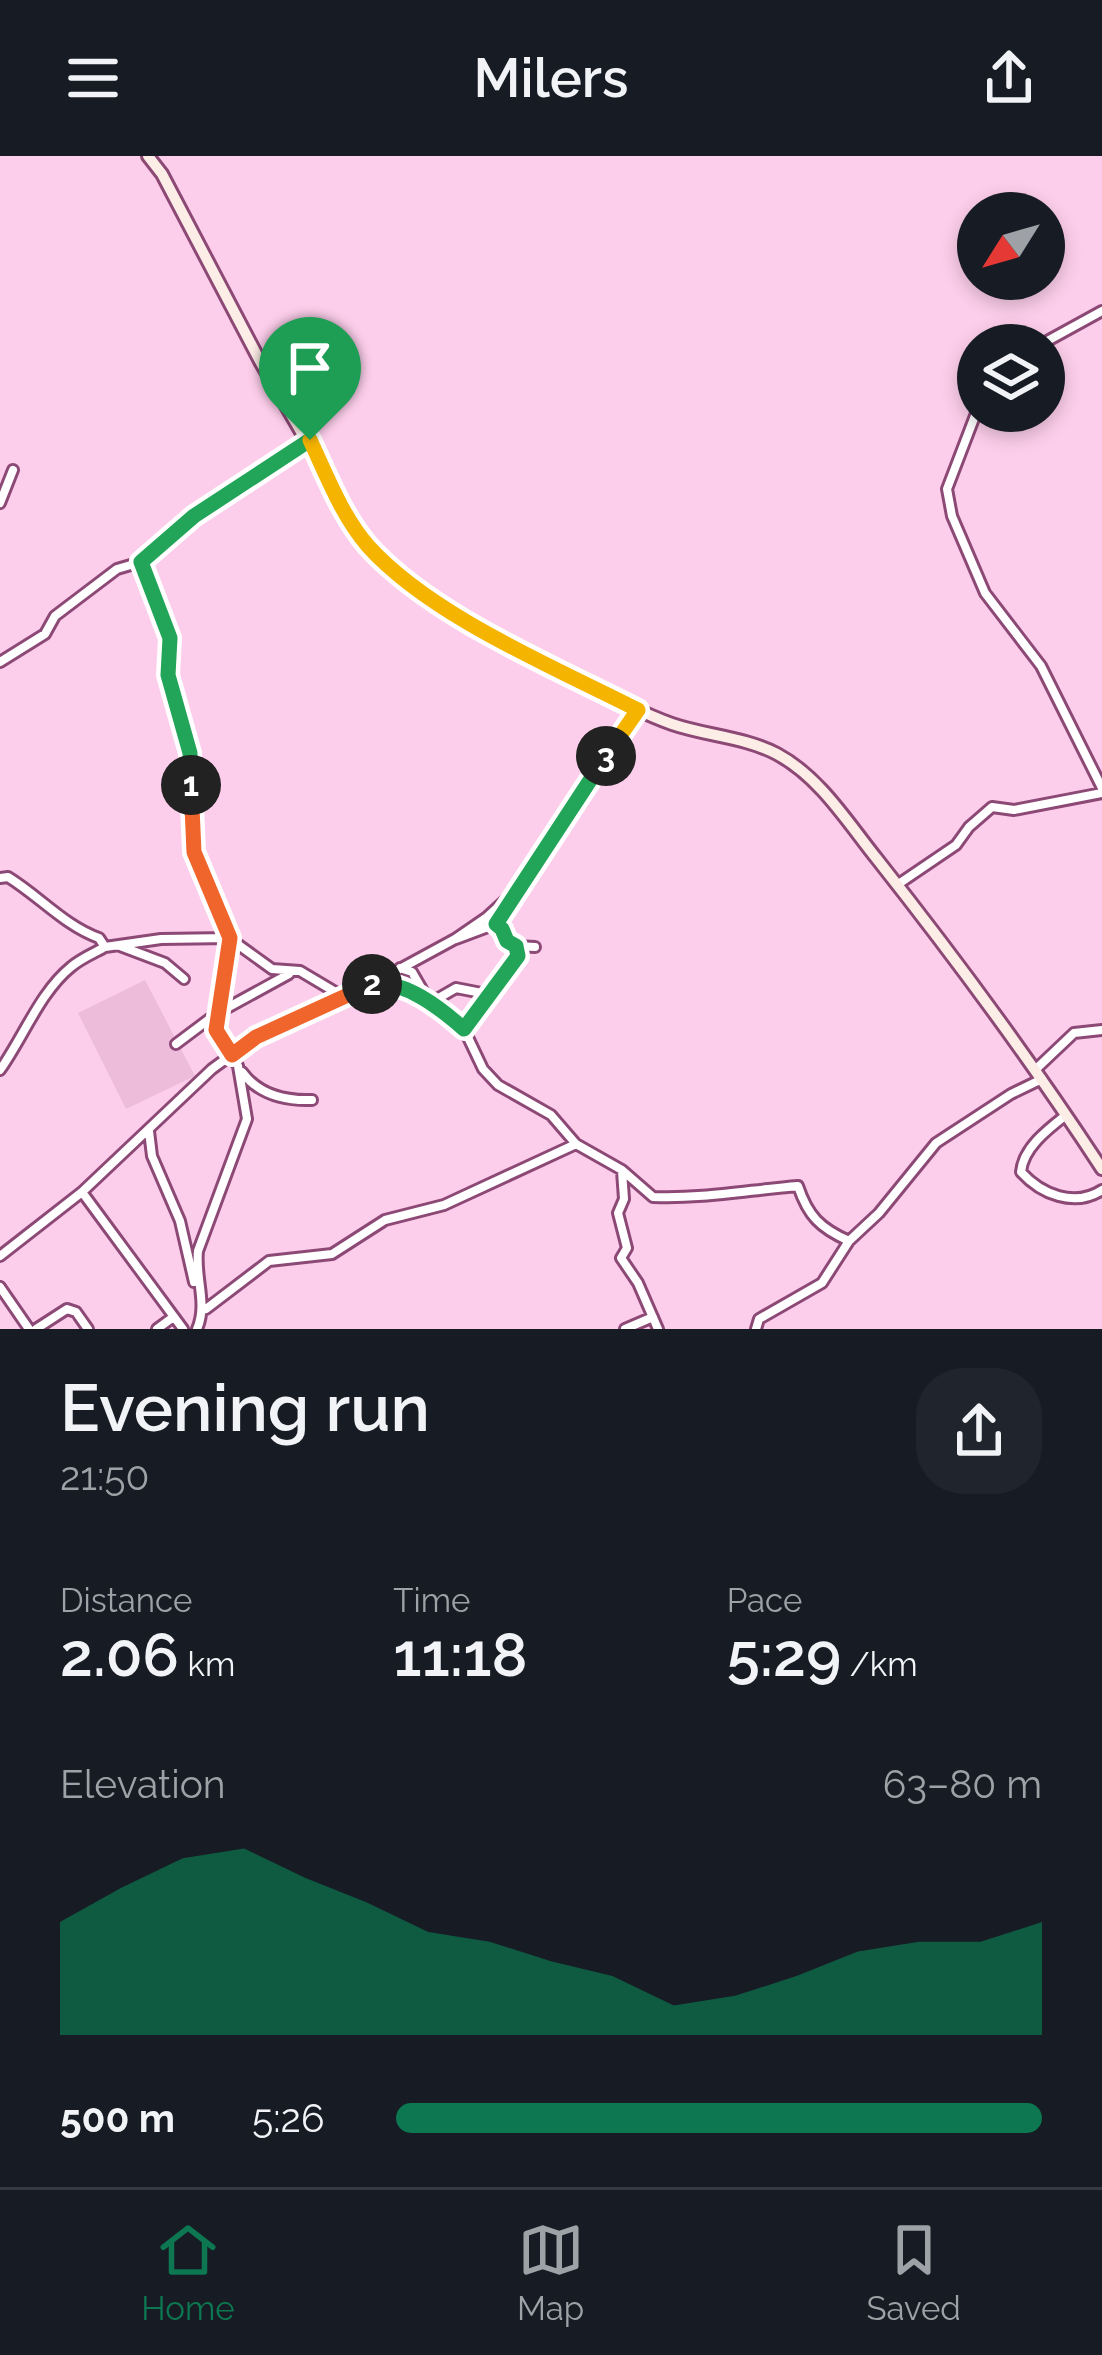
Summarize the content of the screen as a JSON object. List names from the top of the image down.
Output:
{
  "north": "bottom left",
  "page": {
    "header": "Milers",
    "pins": ["3", "1", "2"],
    "heading": ["Evening run", "21:50"],
    "stats": [
      ["Distance", "2.06 km"],
      ["Time", "11:18"],
      ["Pace", "5:29 /km"]
    ],
    "chart": ["Elevation", "63–80 m"],
    "list": [
      {
        "name": "500 m",
        "note": "5:26"
      }
    ],
    "tabs": ["Home", "Map", "Saved"]
  }
}
